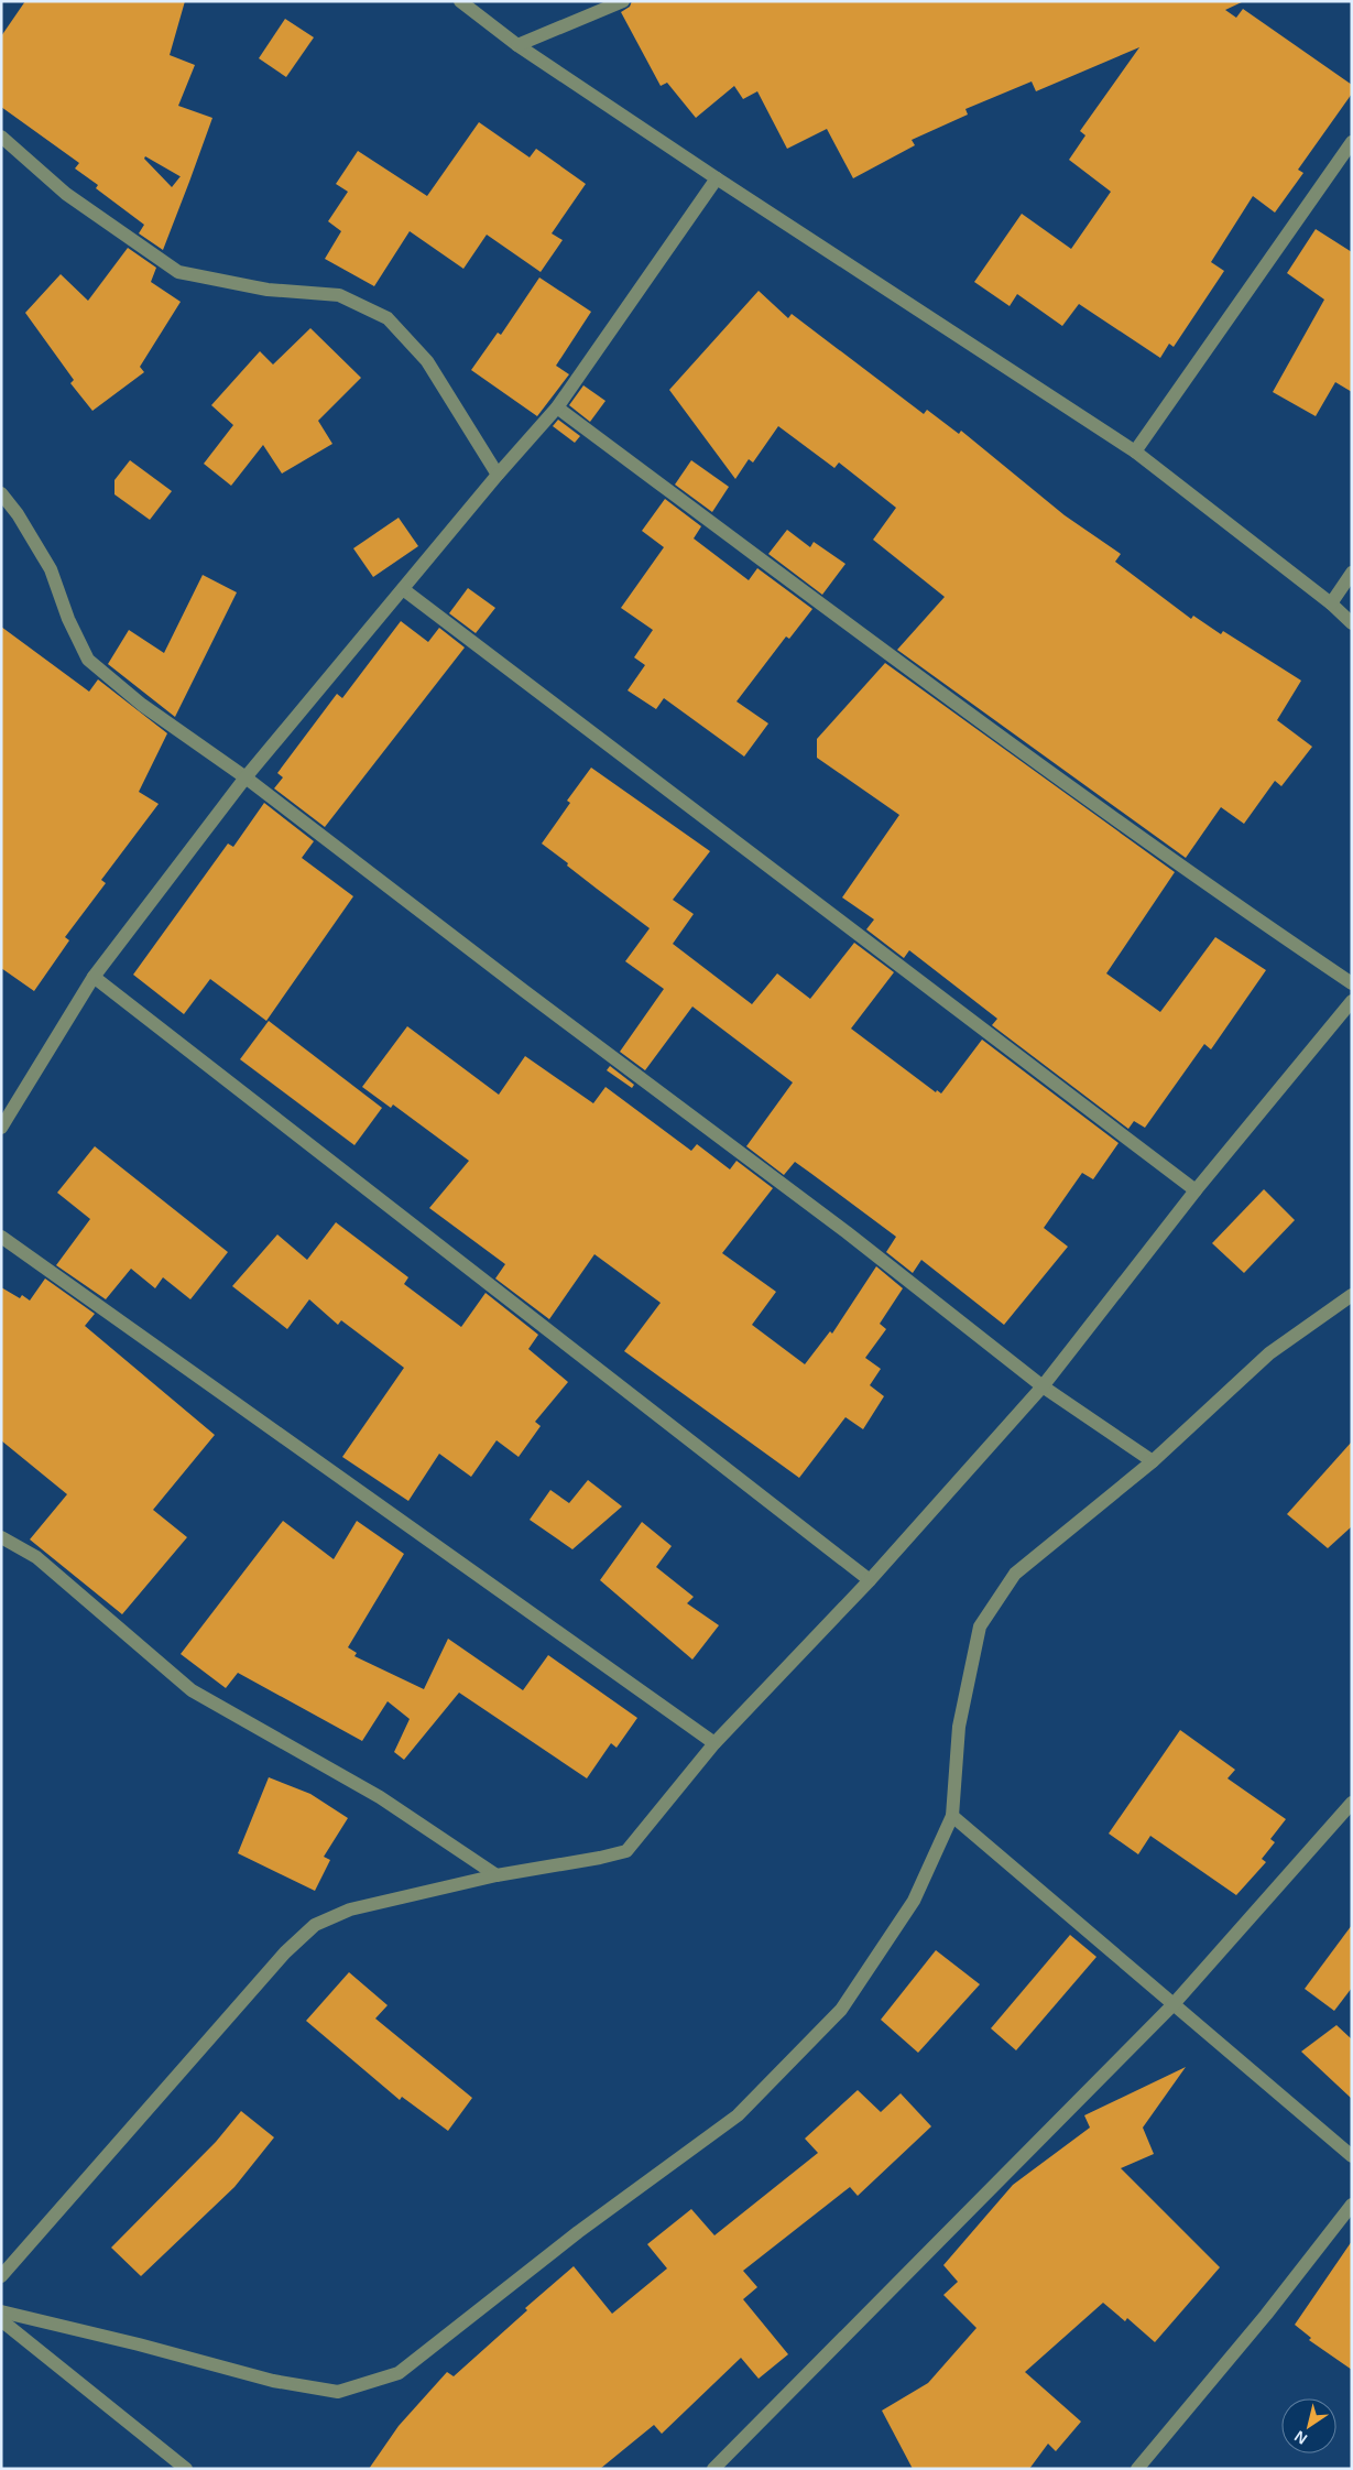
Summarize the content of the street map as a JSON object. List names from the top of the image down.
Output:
{
  "north": "bottom left"
}
